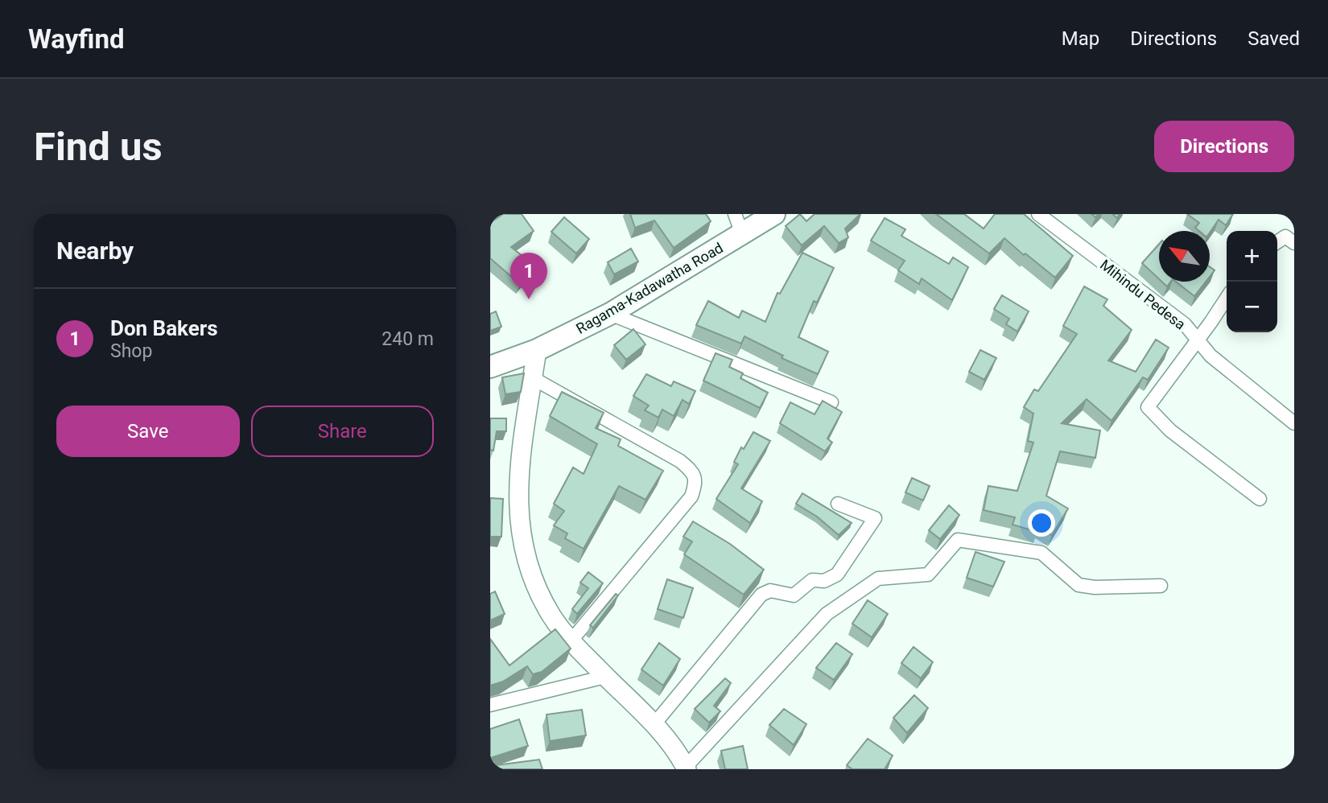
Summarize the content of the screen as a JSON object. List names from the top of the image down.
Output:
{
  "streets": {
    "main road": ["Ragama-Kadawatha Road"],
    "street": ["Mihindu Pedesa"]
  },
  "north": "top left",
  "page": {
    "header": "Wayfind",
    "nav": ["Map", "Directions", "Saved"],
    "buttons": [
      "Directions",
      ["Save", "Share"]
    ],
    "title": "Find us",
    "heading": "Nearby",
    "map_buttons": ["+", "−"],
    "pins": "1",
    "list": [
      {
        "mark": "1",
        "name": "Don Bakers",
        "note": "Shop",
        "value": "240 m"
      }
    ]
  }
}
